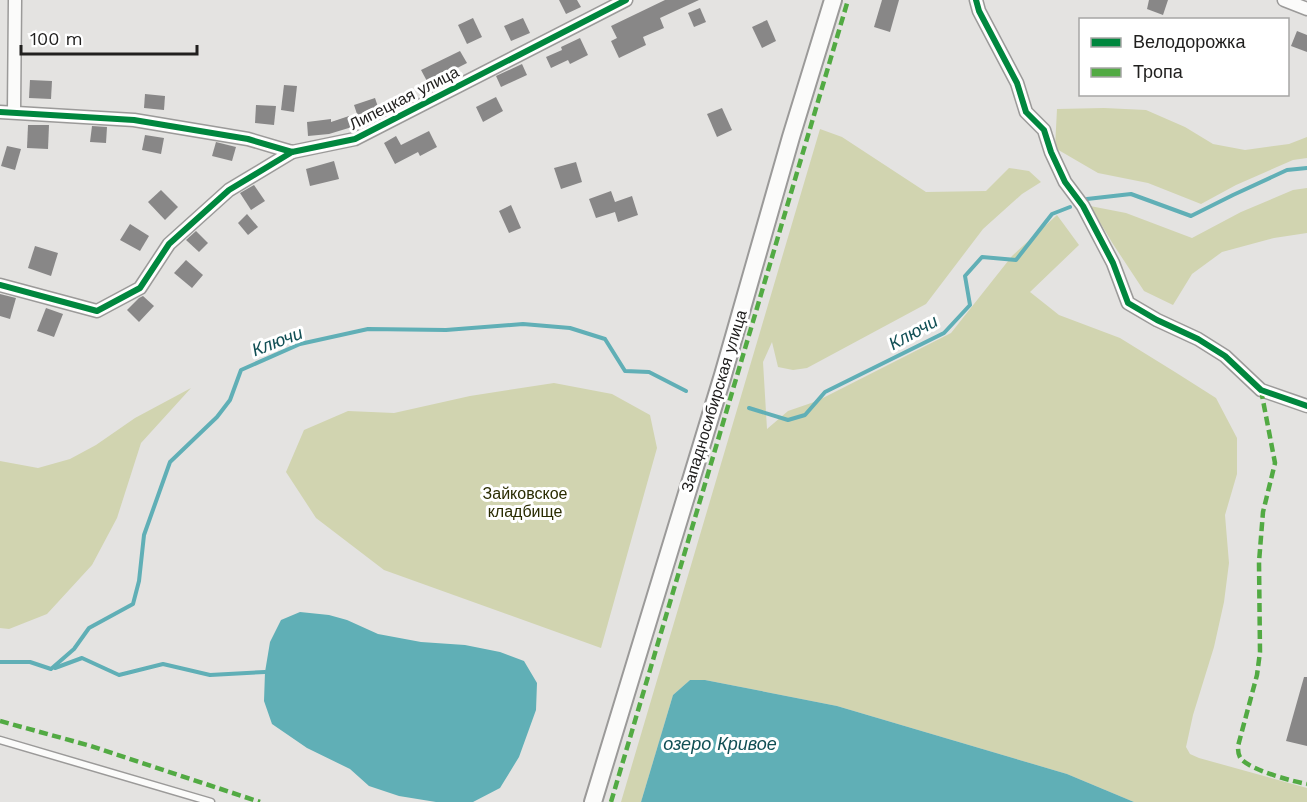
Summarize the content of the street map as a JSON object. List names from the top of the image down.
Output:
{
  "streets": {
    "main road": ["Западносибирская улица"],
    "street": ["Липецкая улица"]
  },
  "water": ["Ключи", "озеро Кривое"],
  "parks": ["Зайковское кладбище"],
  "legend": ["Велодорожка", "Тропа"],
  "scale_bar": "100 m"
}
